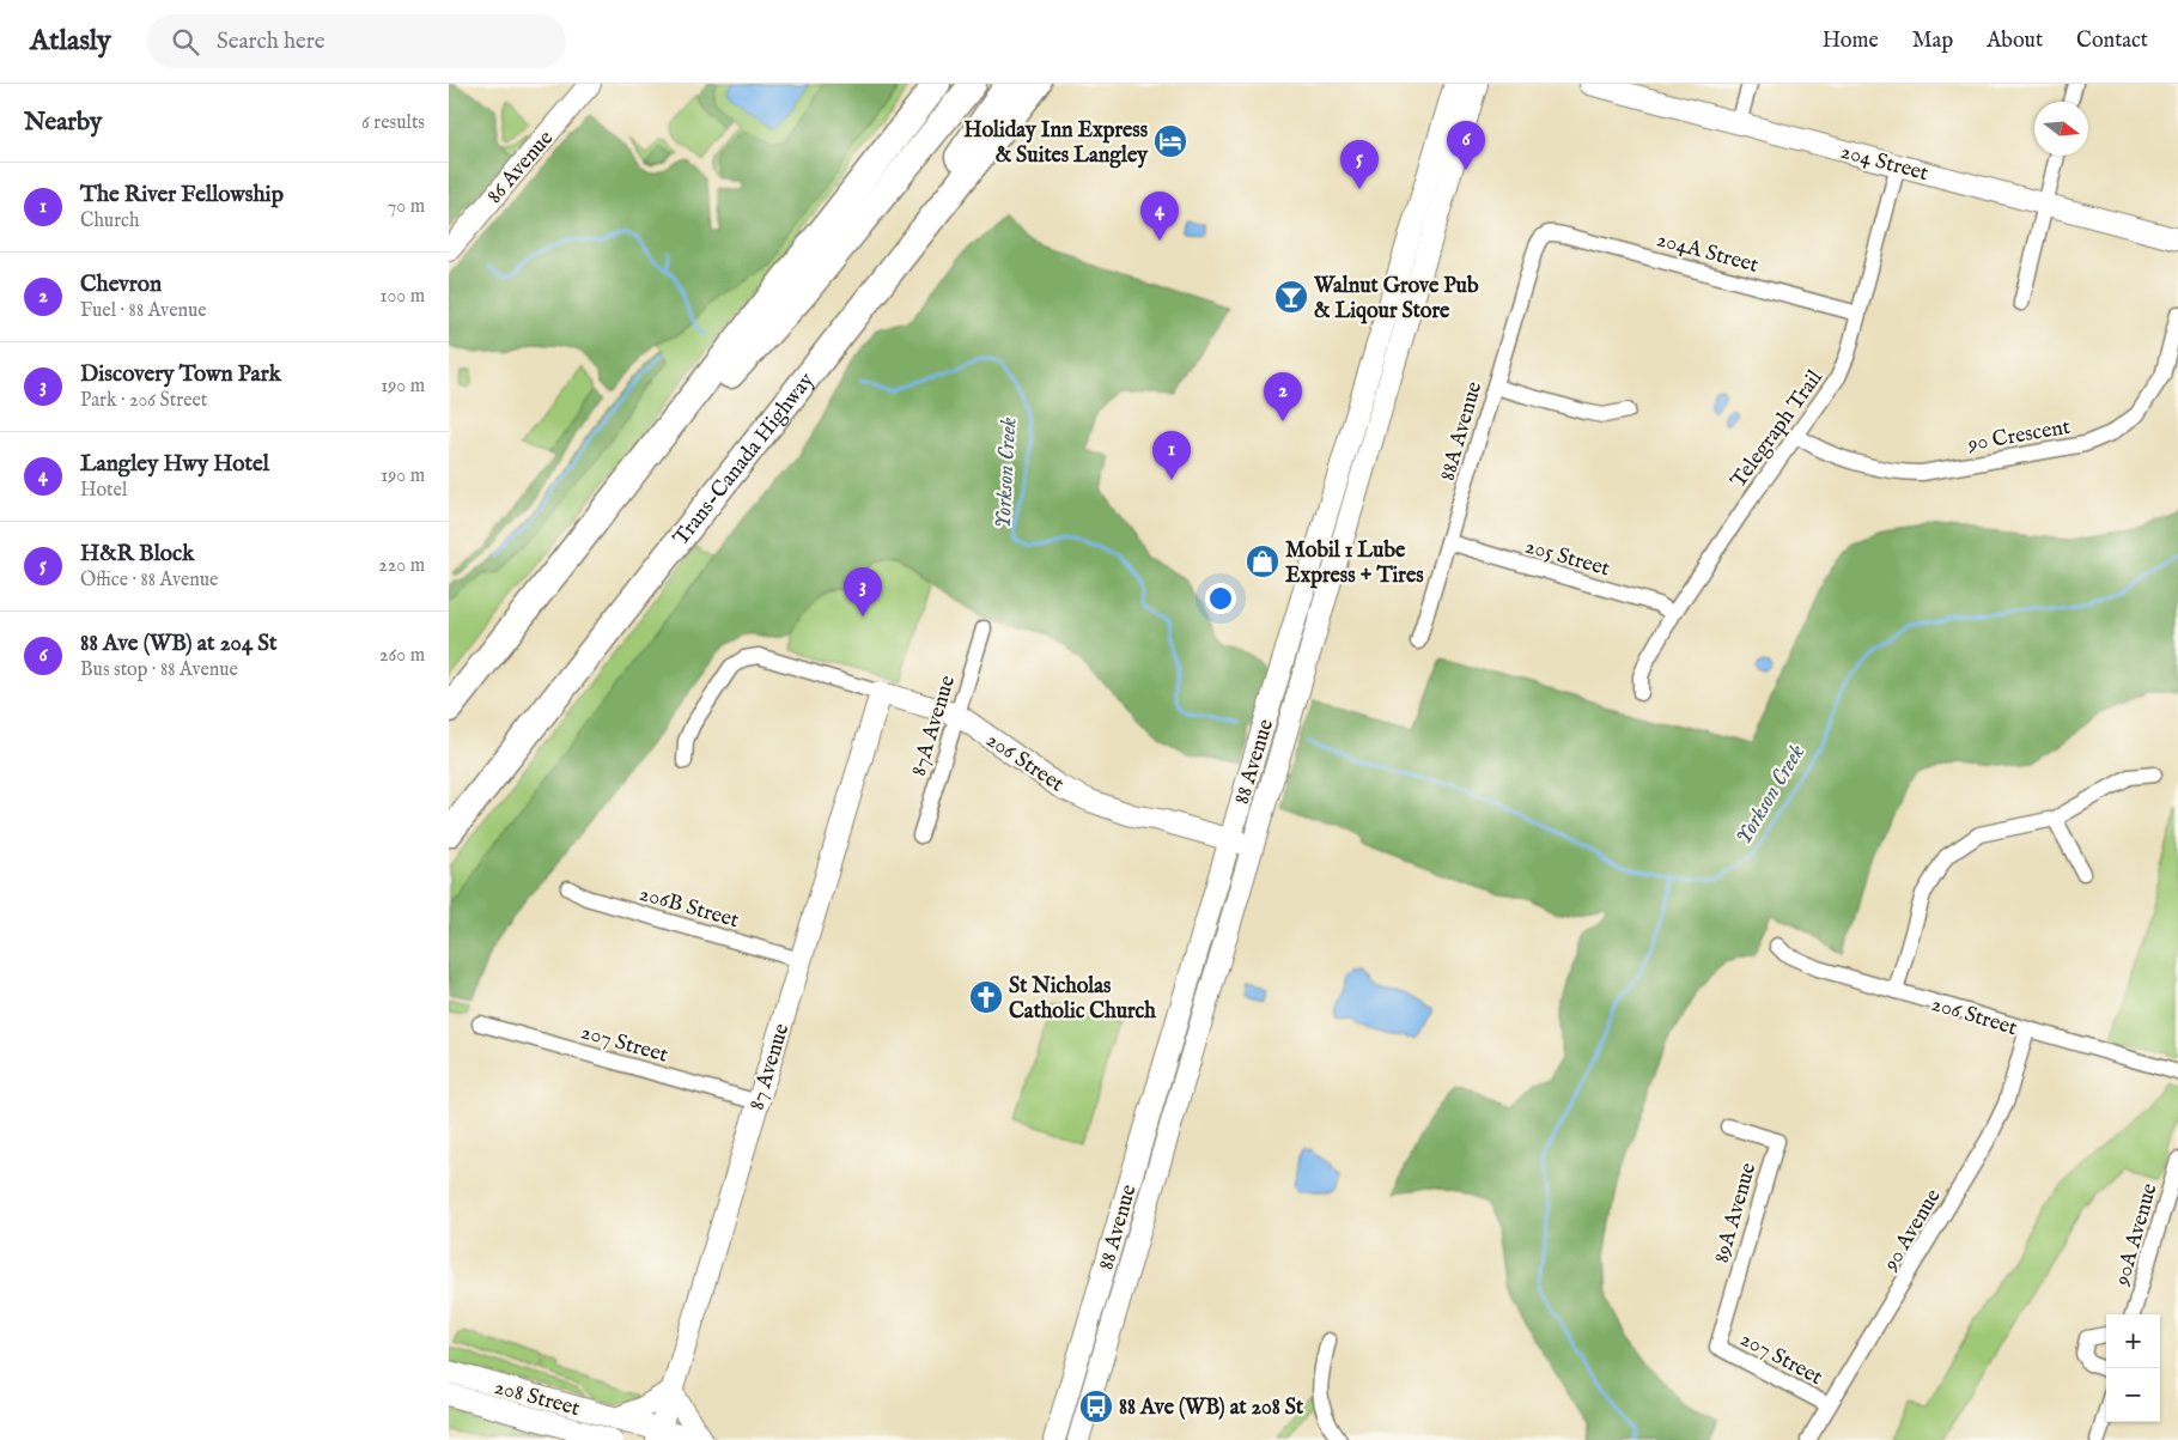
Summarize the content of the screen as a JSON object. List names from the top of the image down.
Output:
{
  "streets": {
    "highway": ["Trans-Canada Highway"],
    "main road": [
      "204 Street",
      "86 Avenue",
      "206 Street",
      "88 Avenue",
      "87 Avenue",
      "208 Street"
    ],
    "street": [
      "204A Street",
      "Telegraph Trail",
      "88A Avenue",
      "90 Crescent",
      "205 Street",
      "87A Avenue",
      "206B Street",
      "207 Street",
      "89A Avenue",
      "90 Avenue",
      "90A Avenue"
    ]
  },
  "crossings": [
    ["204 Street", "Telegraph Trail"],
    ["204A Street", "Telegraph Trail"],
    ["204A Street", "88A Avenue"],
    ["Telegraph Trail", "90 Crescent"],
    ["Telegraph Trail", "205 Street"],
    ["88A Avenue", "205 Street"],
    ["87A Avenue", "206 Street"],
    ["206 Street", "88 Avenue"],
    ["206 Street", "87 Avenue"],
    ["206 Street", "90 Avenue"],
    ["206B Street", "87 Avenue"],
    ["207 Street", "87 Avenue"],
    ["207 Street", "89A Avenue"],
    ["207 Street", "90 Avenue"],
    ["87 Avenue", "208 Street"]
  ],
  "water": ["Yorkson Creek"],
  "places": {
    "hotel": ["Holiday Inn Express & Suites Langley"],
    "bar": ["Walnut Grove Pub & Liqour Store"],
    "shop": ["Mobil 1 Lube Express + Tires"],
    "church": ["St Nicholas Catholic Church"],
    "bus stop": ["88 Ave (WB) at 208 St"]
  },
  "north": "right",
  "page": {
    "header": "Atlasly",
    "search": "Search here",
    "nav": [
      "Home",
      "Map",
      "About",
      "Contact"
    ],
    "heading": ["Nearby", "6 results"],
    "pins": [
      "6",
      "5",
      "4",
      "2",
      "1",
      "3"
    ],
    "list": [
      {
        "mark": "1",
        "name": "The River Fellowship",
        "note": "Church",
        "value": "70 m"
      },
      {
        "mark": "2",
        "name": "Chevron",
        "note": "Fuel · 88 Avenue",
        "value": "100 m"
      },
      {
        "mark": "3",
        "name": "Discovery Town Park",
        "note": "Park · 206 Street",
        "value": "190 m"
      },
      {
        "mark": "4",
        "name": "Langley Hwy Hotel",
        "note": "Hotel",
        "value": "190 m"
      },
      {
        "mark": "5",
        "name": "H&R Block",
        "note": "Office · 88 Avenue",
        "value": "220 m"
      },
      {
        "mark": "6",
        "name": "88 Ave (WB) at 204 St",
        "note": "Bus stop · 88 Avenue",
        "value": "260 m"
      }
    ],
    "map_buttons": ["+", "−"]
  }
}
